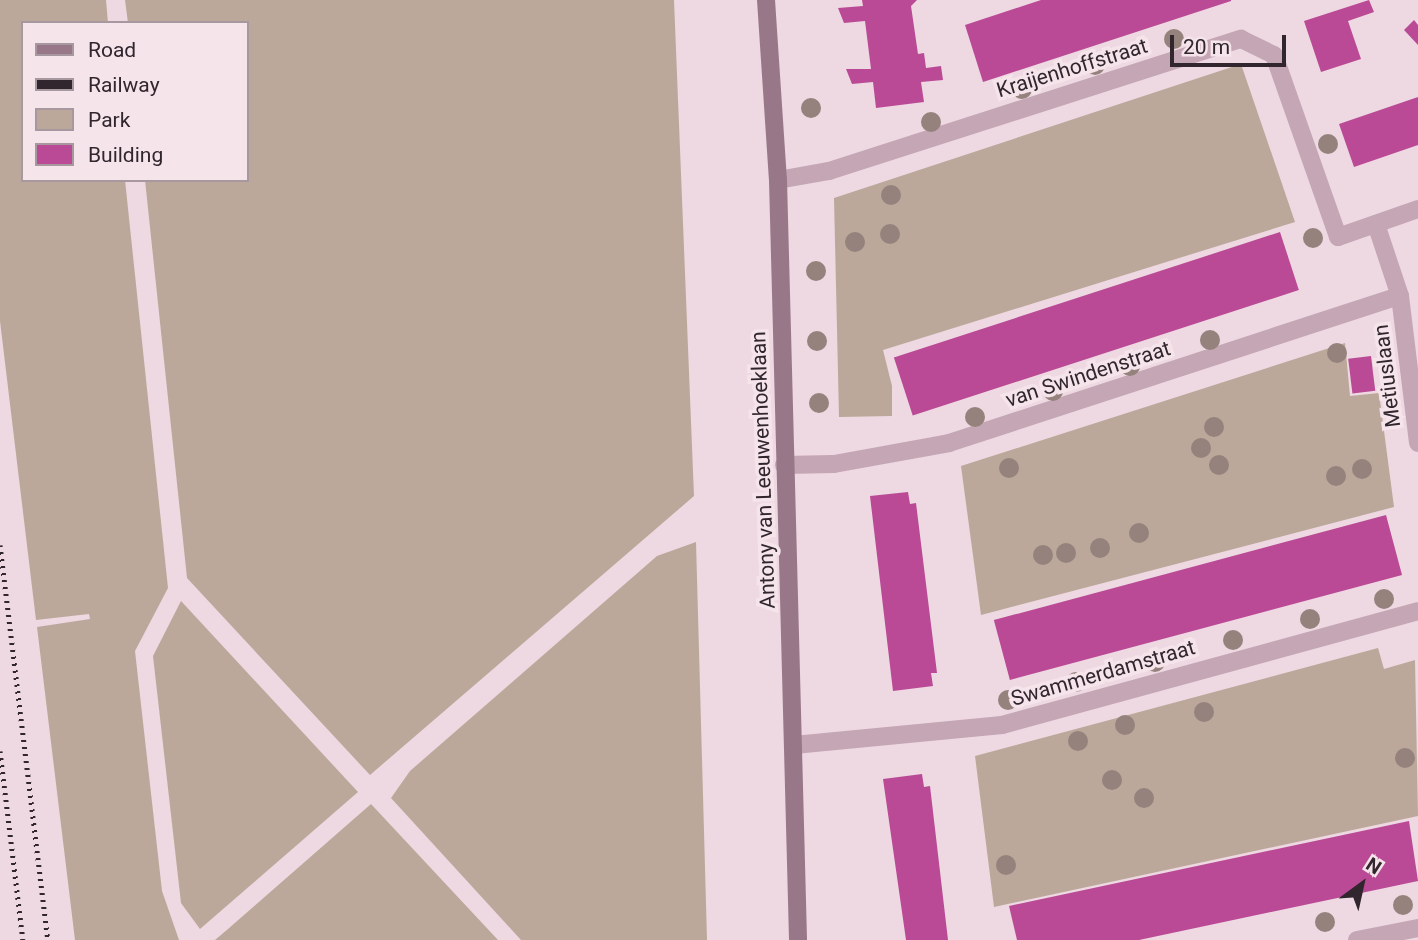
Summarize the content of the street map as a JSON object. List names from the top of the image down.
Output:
{
  "streets": {
    "street": [
      "Kraijenhoffstraat",
      "van Swindenstraat",
      "Metiuslaan",
      "Antony van Leeuwenhoeklaan",
      "Swammerdamstraat"
    ]
  },
  "crossings": [
    ["Kraijenhoffstraat", "Metiuslaan"],
    ["Kraijenhoffstraat", "Antony van Leeuwenhoeklaan"],
    ["van Swindenstraat", "Metiuslaan"],
    ["van Swindenstraat", "Antony van Leeuwenhoeklaan"],
    ["Antony van Leeuwenhoeklaan", "Swammerdamstraat"]
  ],
  "legend": [
    "Road",
    "Railway",
    "Park",
    "Building"
  ],
  "scale_bar": "20 m",
  "north": "top right"
}
